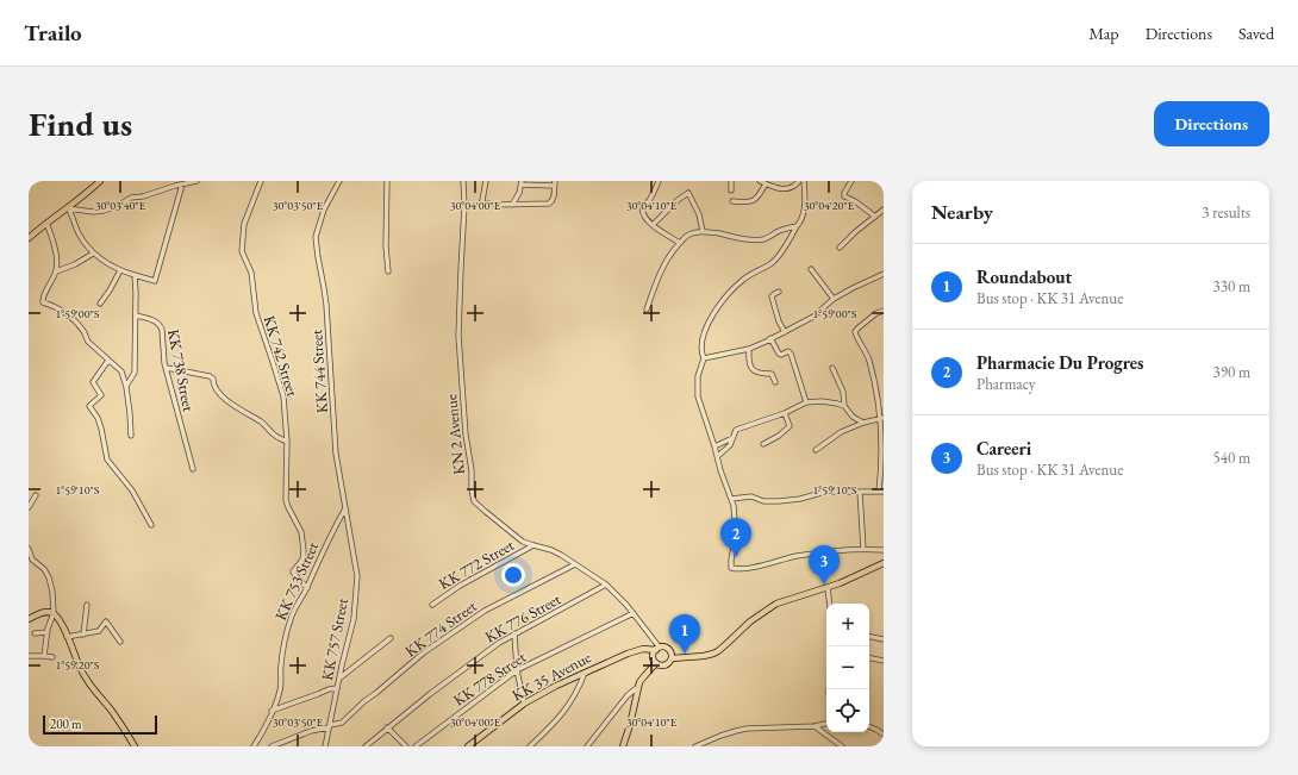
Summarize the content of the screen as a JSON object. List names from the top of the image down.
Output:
{
  "streets": {
    "main road": ["KK 35 Avenue"],
    "street": [
      "KK 742 Street",
      "KK 738 Street",
      "KK 744 Street",
      "KN 2 Avenue",
      "KK 772 Street",
      "KK 753 Street",
      "KK 776 Street",
      "KK 774 Street",
      "KK 757 Street",
      "KK 778 Street"
    ]
  },
  "crossings": [
    ["KK 742 Street", "KK 753 Street"],
    ["KK 744 Street", "KK 753 Street"],
    ["KK 744 Street", "KK 757 Street"],
    ["KN 2 Avenue", "KK 772 Street"],
    ["KN 2 Avenue", "KK 776 Street"],
    ["KN 2 Avenue", "KK 774 Street"],
    ["KN 2 Avenue", "KK 35 Avenue"],
    ["KN 2 Avenue", "KK 778 Street"],
    ["KK 753 Street", "KK 757 Street"],
    ["KK 774 Street", "KK 757 Street"]
  ],
  "scale_bar": "200 m",
  "page": {
    "header": "Trailo",
    "nav": ["Map", "Directions", "Saved"],
    "buttons": "Directions",
    "title": "Find us",
    "heading": ["Nearby", "3 results"],
    "list": [
      {
        "mark": "1",
        "name": "Roundabout",
        "note": "Bus stop · KK 31 Avenue",
        "value": "330 m"
      },
      {
        "mark": "2",
        "name": "Pharmacie Du Progres",
        "note": "Pharmacy",
        "value": "390 m"
      },
      {
        "mark": "3",
        "name": "Careeri",
        "note": "Bus stop · KK 31 Avenue",
        "value": "540 m"
      }
    ],
    "pins": ["2", "3", "1"],
    "map_buttons": ["+", "−"],
    "scale": "200 m"
  },
  "coordinates": [
    "30°03'40\"E",
    "30°03'50\"E",
    "30°04'00\"E",
    "30°04'10\"E",
    "30°04'20\"E",
    "1°59'00\"S",
    "1°59'10\"S",
    "1°59'20\"S"
  ]
}
